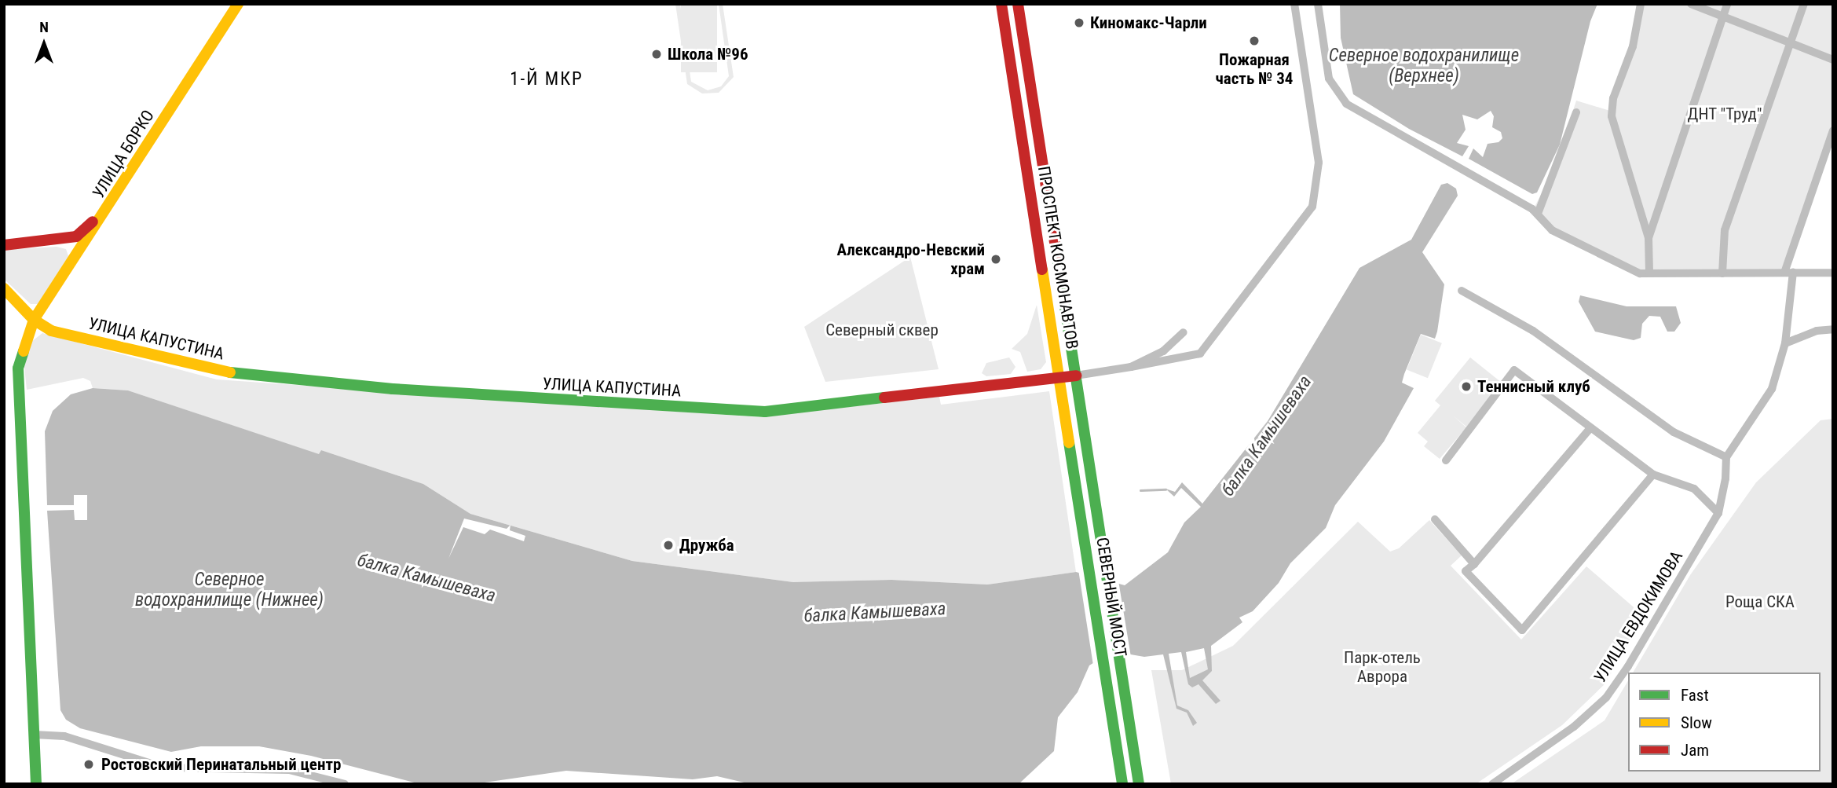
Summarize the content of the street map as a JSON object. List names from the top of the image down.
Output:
{
  "streets": {
    "main road": [
      "УЛИЦА БОРКО",
      "ПРОСПЕКТ КОСМОНАВТОВ",
      "УЛИЦА КАПУСТИНА",
      "СЕВЕРНЫЙ МОСТ"
    ],
    "street": ["УЛИЦА ЕВДОКИМОВА"]
  },
  "crossings": [
    ["УЛИЦА БОРКО", "УЛИЦА КАПУСТИНА"],
    ["ПРОСПЕКТ КОСМОНАВТОВ", "УЛИЦА КАПУСТИНА"],
    ["ПРОСПЕКТ КОСМОНАВТОВ", "СЕВЕРНЫЙ МОСТ"]
  ],
  "districts": ["1-Й МКР"],
  "water": ["Северное водохранилище (Верхнее)", "балка Камышеваха", "Северное водохранилище (Нижнее)"],
  "parks": [
    "ДНТ \"Труд\"",
    "Северный сквер",
    "Роща СКА",
    "Парк-отель Аврора"
  ],
  "places": [
    "Киномакс-Чарли",
    "Пожарная часть № 34",
    "Школа №96",
    "Александро-Невский храм",
    "Теннисный клуб",
    "Дружба",
    "Ростовский Перинатальный центр"
  ],
  "legend": ["Fast", "Slow", "Jam"],
  "north": "top"
}
